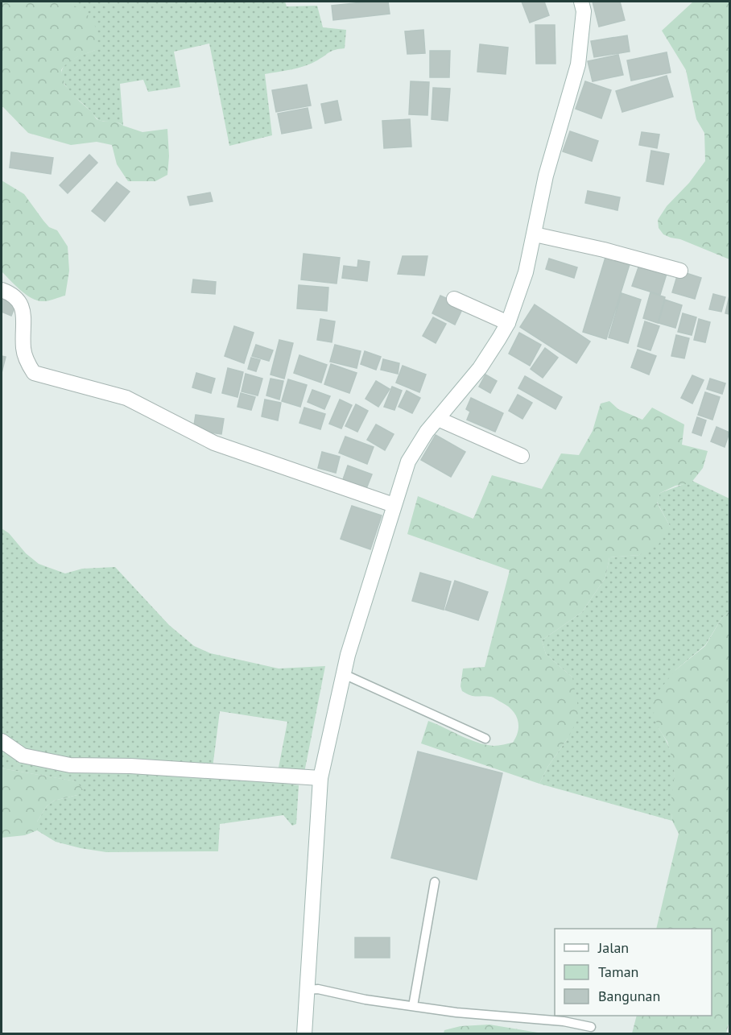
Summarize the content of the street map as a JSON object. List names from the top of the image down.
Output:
{
  "legend": ["Jalan", "Taman", "Bangunan"]
}
